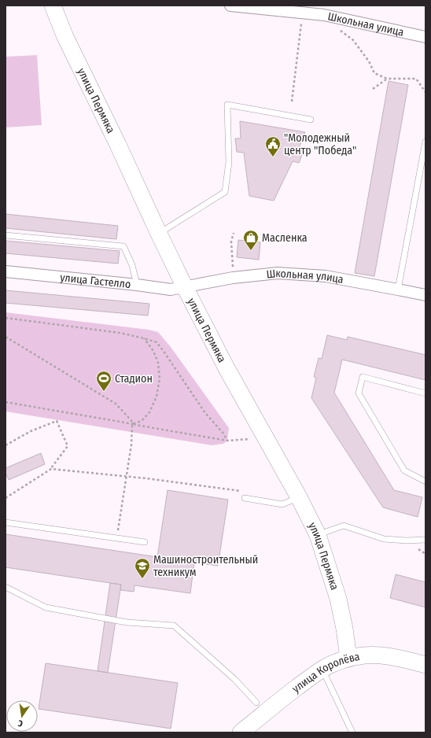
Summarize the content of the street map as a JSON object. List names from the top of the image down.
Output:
{
  "streets": {
    "main road": ["улица Пермяка", "улица Королёва"],
    "street": ["Школьная улица", "улица Гастелло"]
  },
  "crossings": [
    ["Школьная улица", "улица Пермяка"],
    ["Школьная улица", "улица Гастелло"],
    ["улица Пермяка", "улица Гастелло"],
    ["улица Пермяка", "улица Королёва"]
  ],
  "places": {
    "public building": ["\"Молодежный центр \"Победа\""],
    "shop": ["Масленка"],
    "sports": ["Стадион"],
    "school or university": ["Машиностроительный техникум"]
  },
  "north": "bottom"
}
